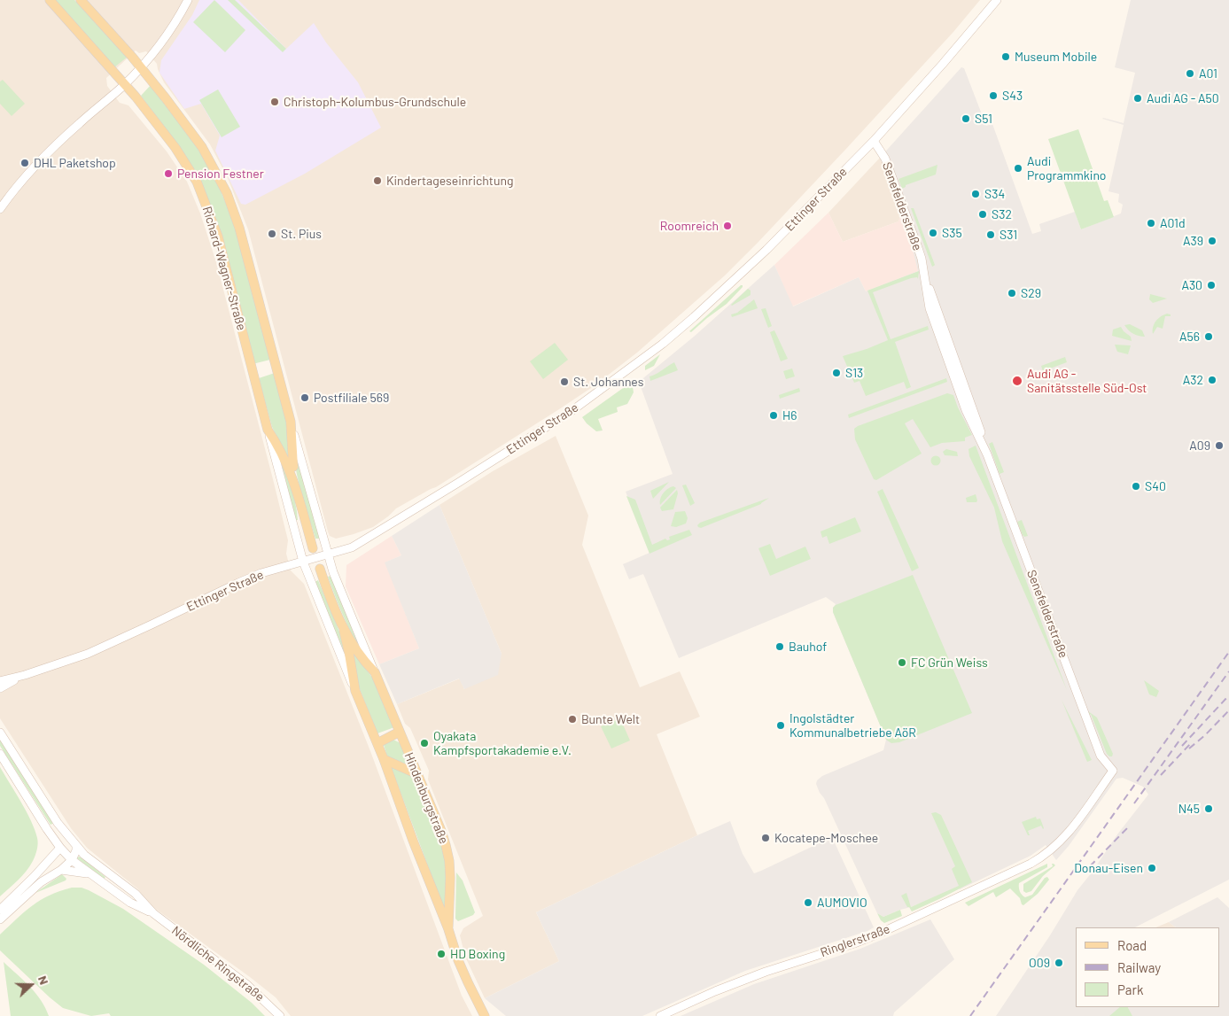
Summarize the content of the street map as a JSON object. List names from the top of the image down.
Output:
{
  "streets": {
    "main road": [
      "Ettinger Straße",
      "Senefelderstraße",
      "Richard-Wagner-Straße",
      "Hindenburgstraße",
      "Ringlerstraße",
      "Nördliche Ringstraße"
    ]
  },
  "crossings": [
    ["Ettinger Straße", "Senefelderstraße"],
    ["Ettinger Straße", "Richard-Wagner-Straße"],
    ["Ettinger Straße", "Hindenburgstraße"],
    ["Senefelderstraße", "Ringlerstraße"],
    ["Richard-Wagner-Straße", "Hindenburgstraße"]
  ],
  "places": [
    "Museum Mobile",
    "A01",
    "S43",
    "Audi AG - A50",
    "Christoph-Kolumbus-Grundschule",
    "S51",
    "DHL Paketshop",
    "Audi Programmkino",
    "Pension Festner",
    "Kindertageseinrichtung",
    "S34",
    "S32",
    "A01d",
    "Roomreich",
    "S35",
    "St. Pius",
    "S31",
    "A39",
    "A30",
    "S29",
    "A56",
    "S13",
    "A32",
    "Audi AG - Sanitätsstelle Süd-Ost",
    "St. Johannes",
    "Postfiliale 569",
    "H6",
    "A09",
    "S40",
    "Bauhof",
    "FC Grün Weiss",
    "Bunte Welt",
    "Ingolstädter Kommunalbetriebe AöR",
    "Oyakata Kampfsportakademie e.V.",
    "N45",
    "Kocatepe-Moschee",
    "Donau-Eisen",
    "AUMOVIO",
    "HD Boxing",
    "O09"
  ],
  "legend": ["Road", "Railway", "Park"],
  "north": "right"
}
